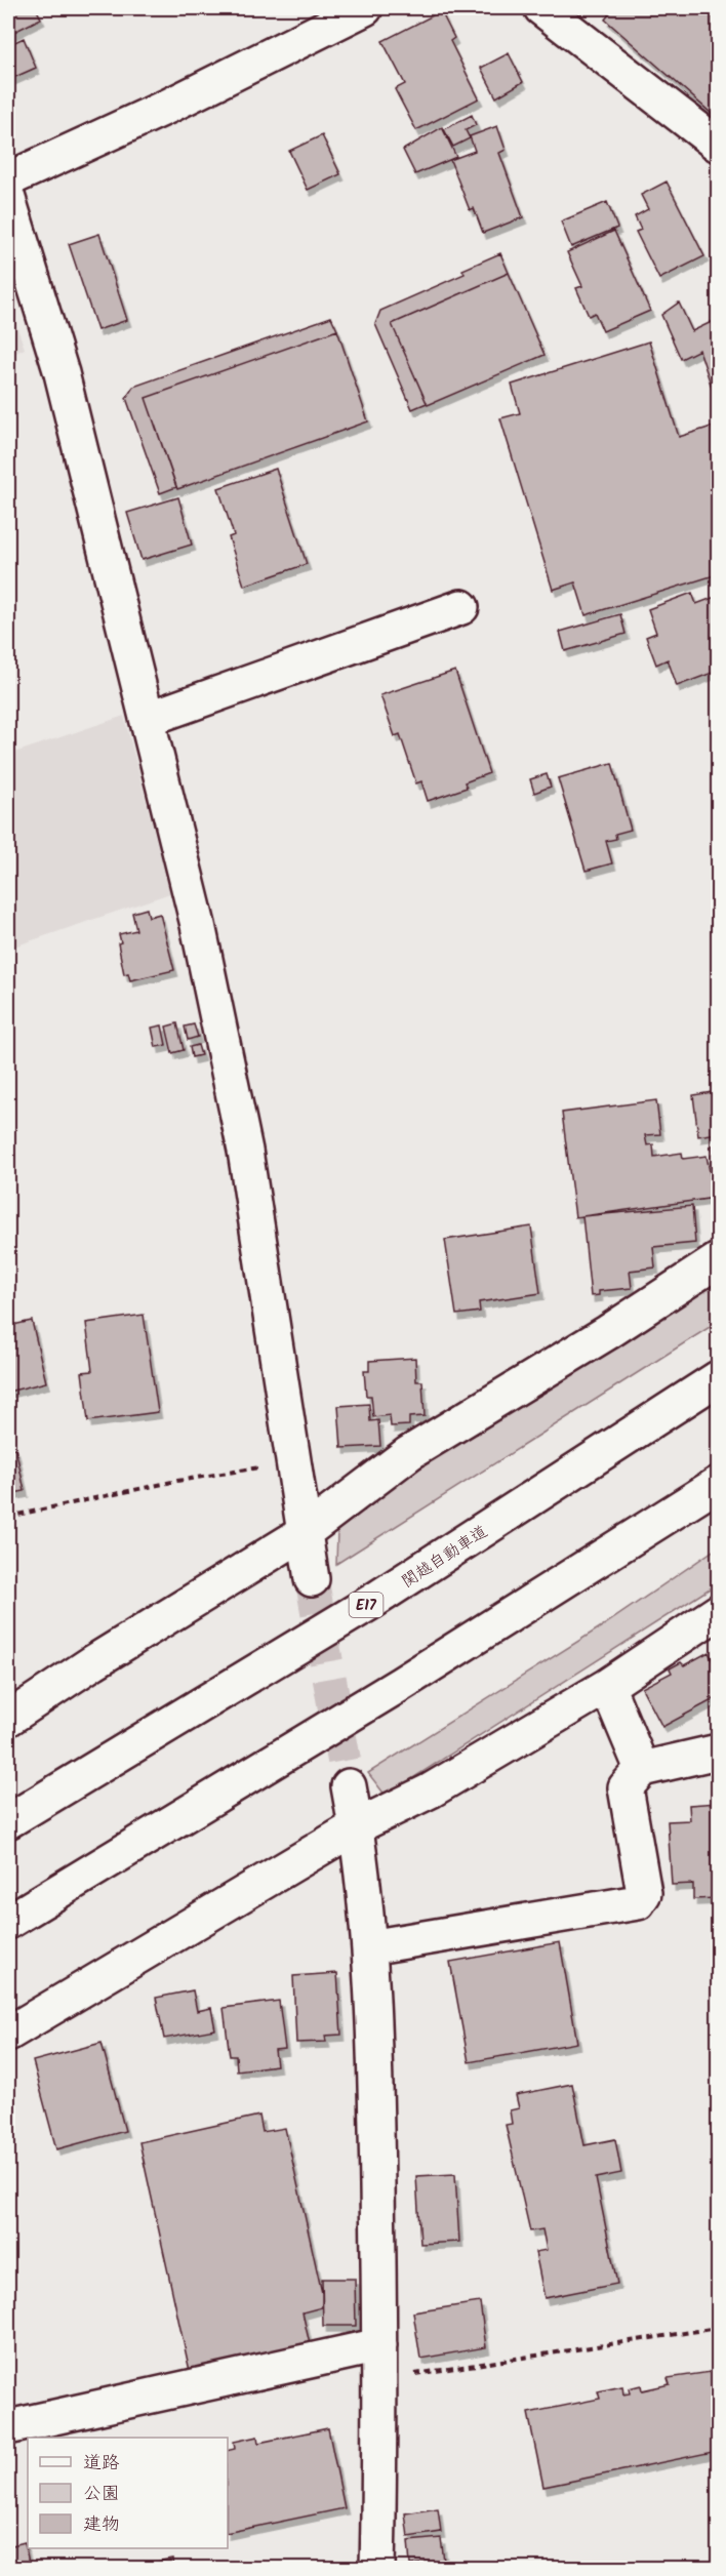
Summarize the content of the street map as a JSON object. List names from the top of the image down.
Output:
{
  "streets": {
    "main road": ["関越自動車道", "E17"]
  },
  "legend": ["道路", "公園", "建物"]
}
